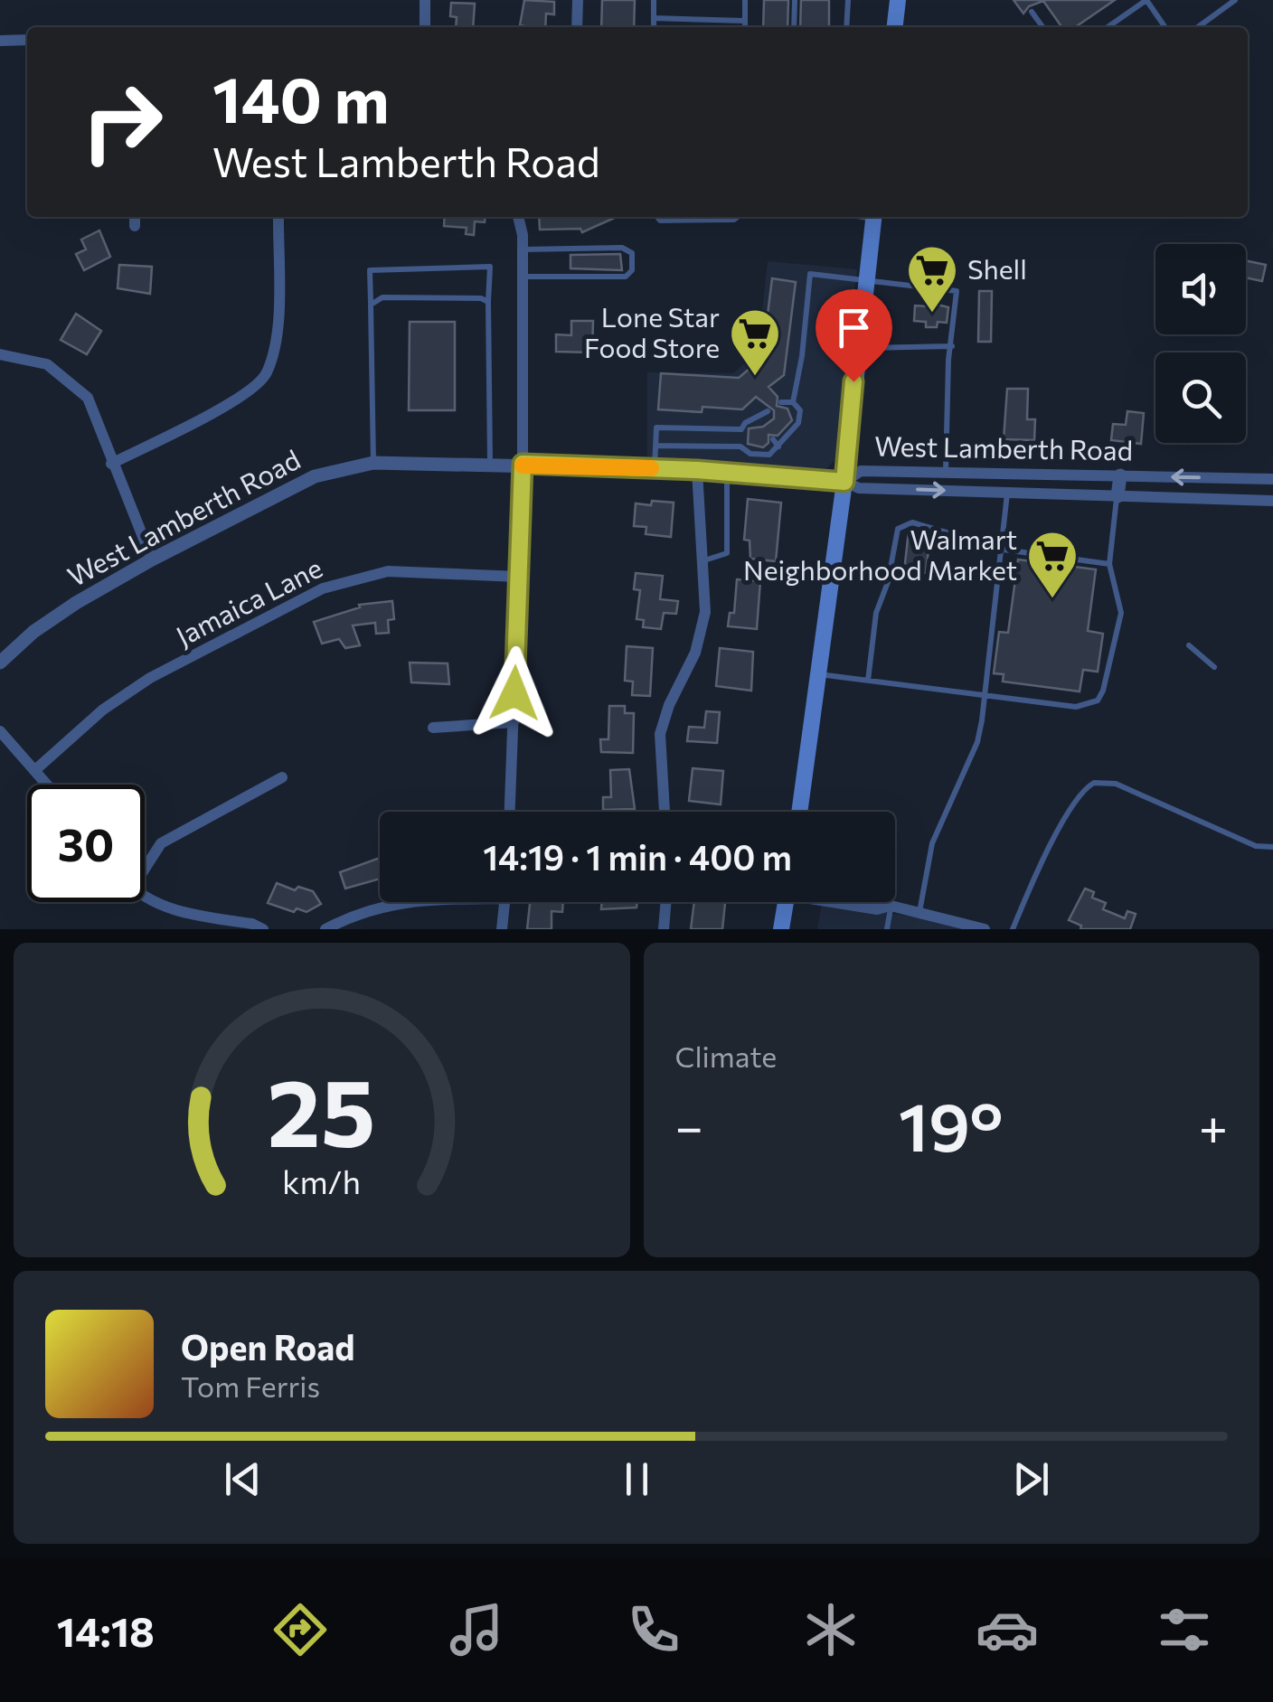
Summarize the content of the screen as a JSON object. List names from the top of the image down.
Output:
{
  "streets": {
    "street": ["West Lamberth Road", "Jamaica Lane"]
  },
  "places": {
    "supermarket": ["Shell", "Lone Star Food Store", "Walmart Neighborhood Market"]
  },
  "page": {
    "turn": ["140 m", "West Lamberth Road"],
    "limit": "30",
    "trip": "14:19 · 1 min · 400 m",
    "tile": "Climate",
    "heat": ["−", "19°", "+"],
    "song": ["Open Road", "Tom Ferris"],
    "tabs": "14:18",
    "gauge": ["25", "km/h"]
  }
}
